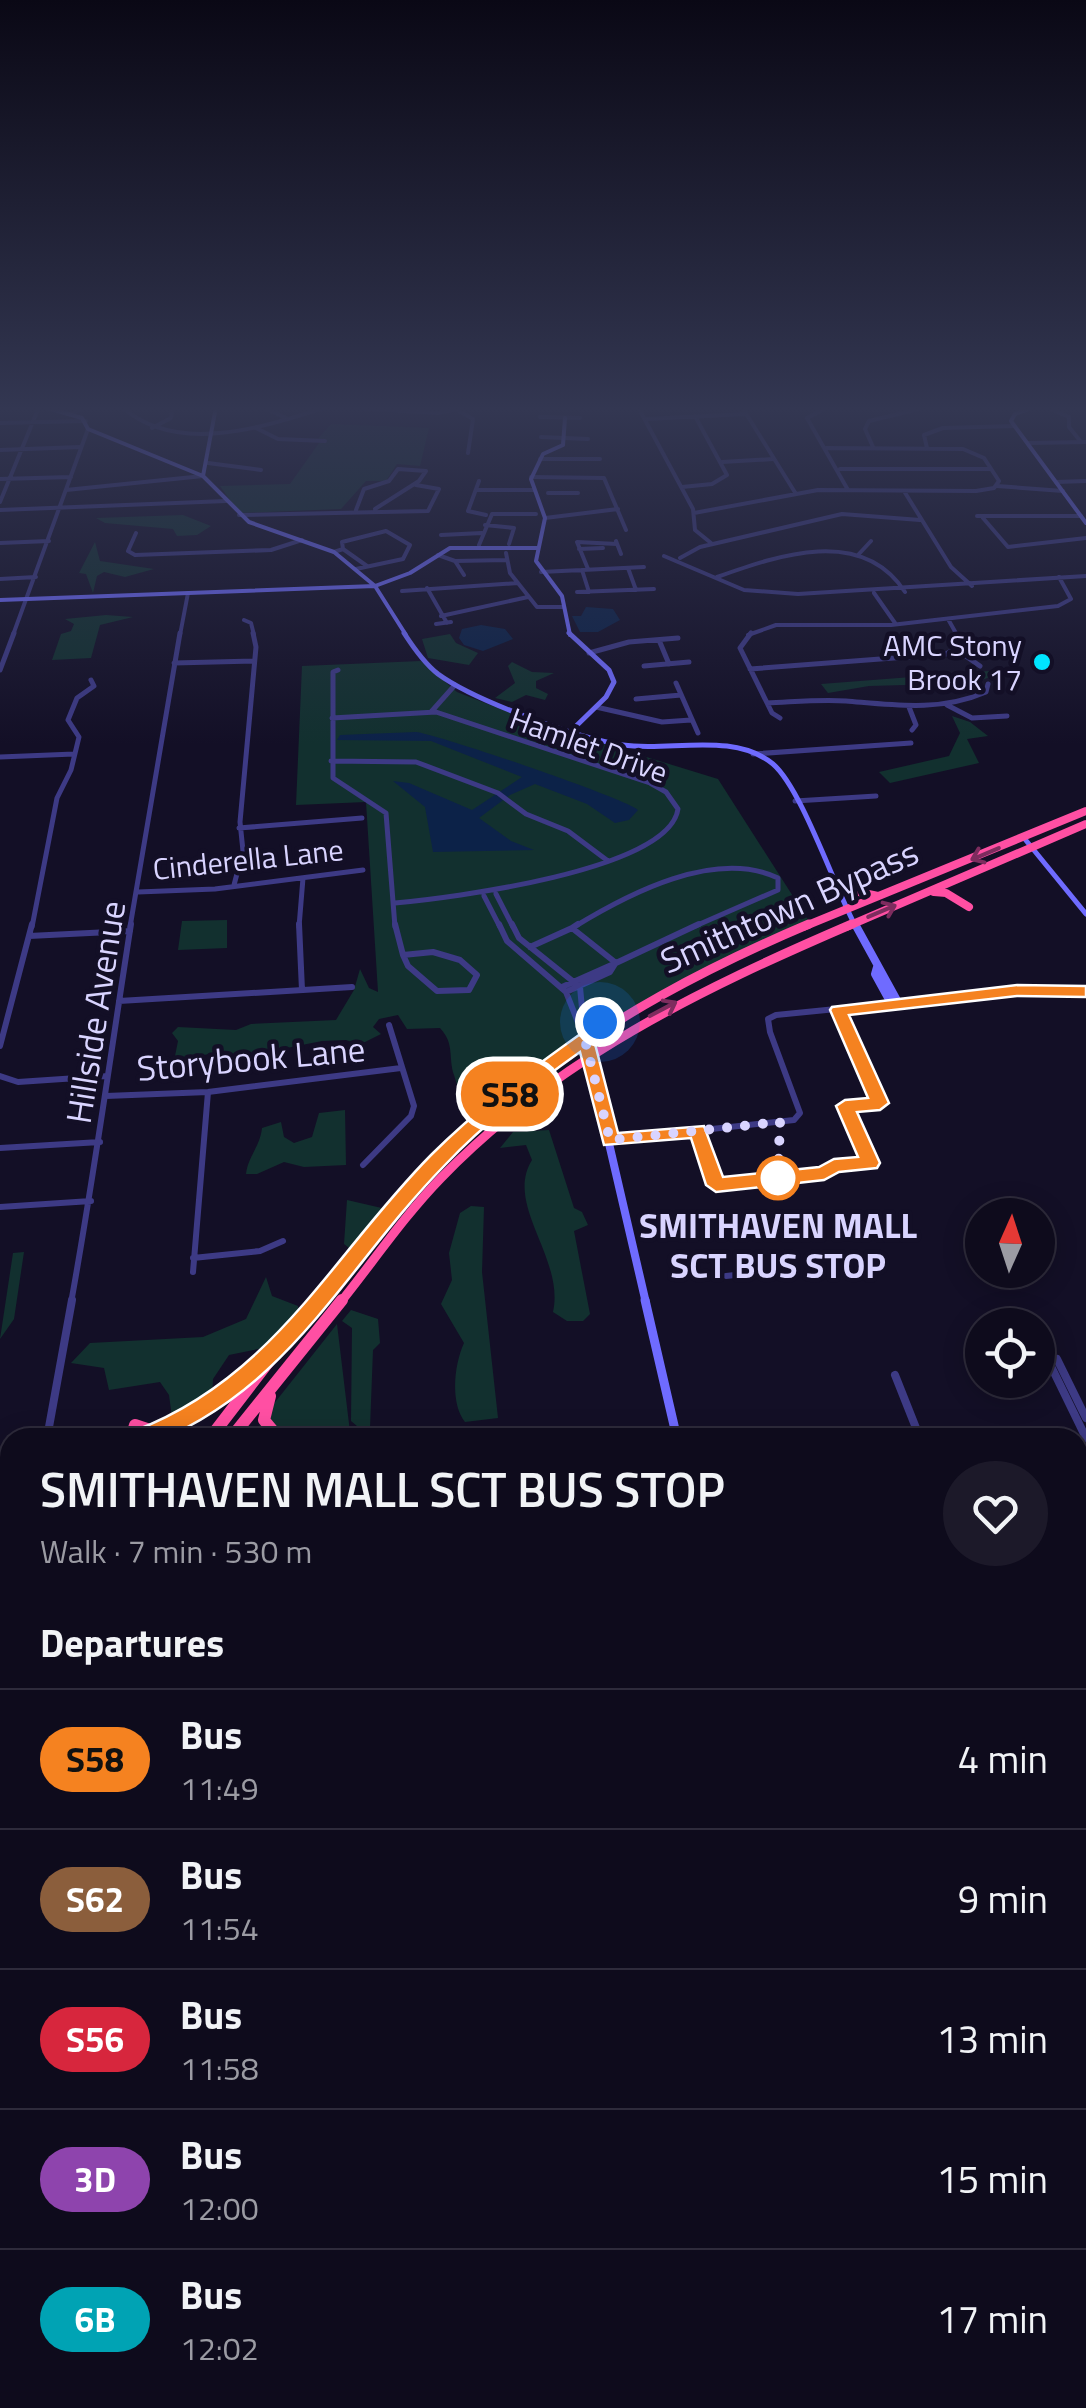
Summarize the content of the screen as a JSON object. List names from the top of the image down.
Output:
{
  "streets": {
    "highway": ["Smithtown Bypass"],
    "street": [
      "Hamlet Drive",
      "Cinderella Lane",
      "Hillside Avenue",
      "Storybook Lane"
    ]
  },
  "crossings": [
    ["Cinderella Lane", "Hillside Avenue"],
    ["Hillside Avenue", "Storybook Lane"]
  ],
  "places": ["AMC Stony Brook 17", "SMITHAVEN MALL SCT BUS STOP"],
  "lines": ["bus line S58"],
  "north": "top",
  "page": {
    "on_map": "S58",
    "heading": [
      ["SMITHAVEN MALL SCT BUS STOP", "Walk · 7 min · 530 m"],
      "Departures"
    ],
    "list": [
      {
        "mark": "S58",
        "name": "Bus",
        "note": "11:49",
        "value": "4 min"
      },
      {
        "mark": "S62",
        "name": "Bus",
        "note": "11:54",
        "value": "9 min"
      },
      {
        "mark": "S56",
        "name": "Bus",
        "note": "11:58",
        "value": "13 min"
      },
      {
        "mark": "3D",
        "name": "Bus",
        "note": "12:00",
        "value": "15 min"
      },
      {
        "mark": "6B",
        "name": "Bus",
        "note": "12:02",
        "value": "17 min"
      }
    ]
  }
}
